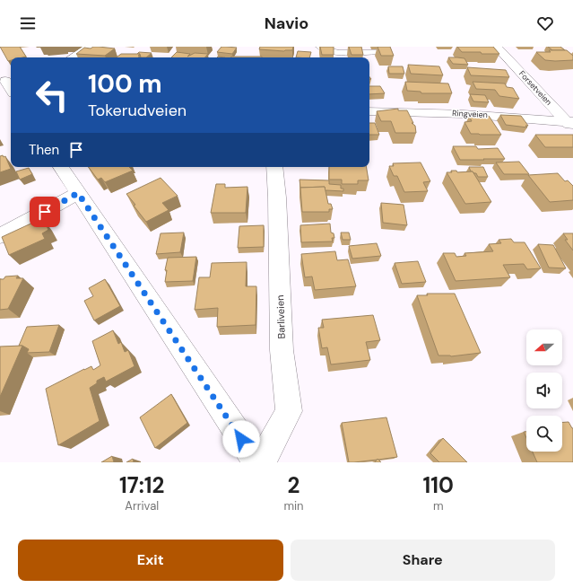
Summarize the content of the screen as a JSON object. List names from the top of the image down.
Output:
{
  "streets": {
    "street": ["Forsetveien", "Ringveien", "Barliveien"]
  },
  "crossings": [
    ["Forsetveien", "Ringveien"]
  ],
  "north": "left",
  "page": {
    "header": "Navio",
    "turn": ["100 m", "Tokerudveien"],
    "then": "Then",
    "eta": [
      "17:12",
      "Arrival",
      "2",
      "min",
      "110",
      "m"
    ],
    "buttons": ["Exit", "Share"]
  }
}
